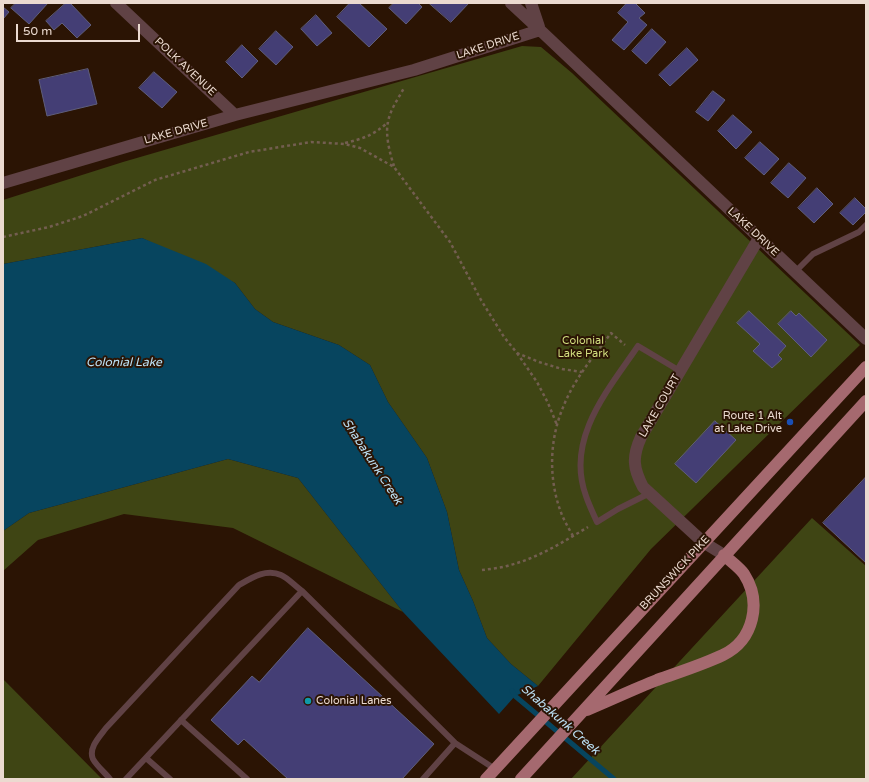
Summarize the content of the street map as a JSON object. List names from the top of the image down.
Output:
{
  "streets": {
    "main road": ["BRUNSWICK PIKE"],
    "street": ["LAKE DRIVE", "POLK AVENUE", "LAKE COURT"]
  },
  "crossings": [
    ["LAKE DRIVE", "POLK AVENUE"],
    ["LAKE DRIVE", "LAKE COURT"],
    ["LAKE COURT", "BRUNSWICK PIKE"]
  ],
  "water": ["Colonial Lake", "Shabakunk Creek"],
  "parks": ["Colonial Lake Park"],
  "places": ["Route 1 Alt at Lake Drive", "Colonial Lanes"],
  "scale_bar": "50 m"
}
